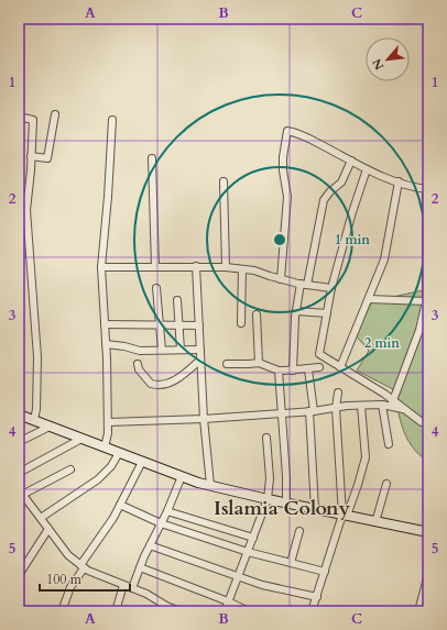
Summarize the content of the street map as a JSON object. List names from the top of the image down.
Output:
{
  "districts": ["Islamia Colony"],
  "scale_bar": "100 m",
  "north": "bottom left",
  "grid": {
    "columns": ["A", "B", "C"],
    "rows": [
      "1",
      "2",
      "3",
      "4",
      "5"
    ]
  },
  "rings": ["1 min", "2 min"]
}
